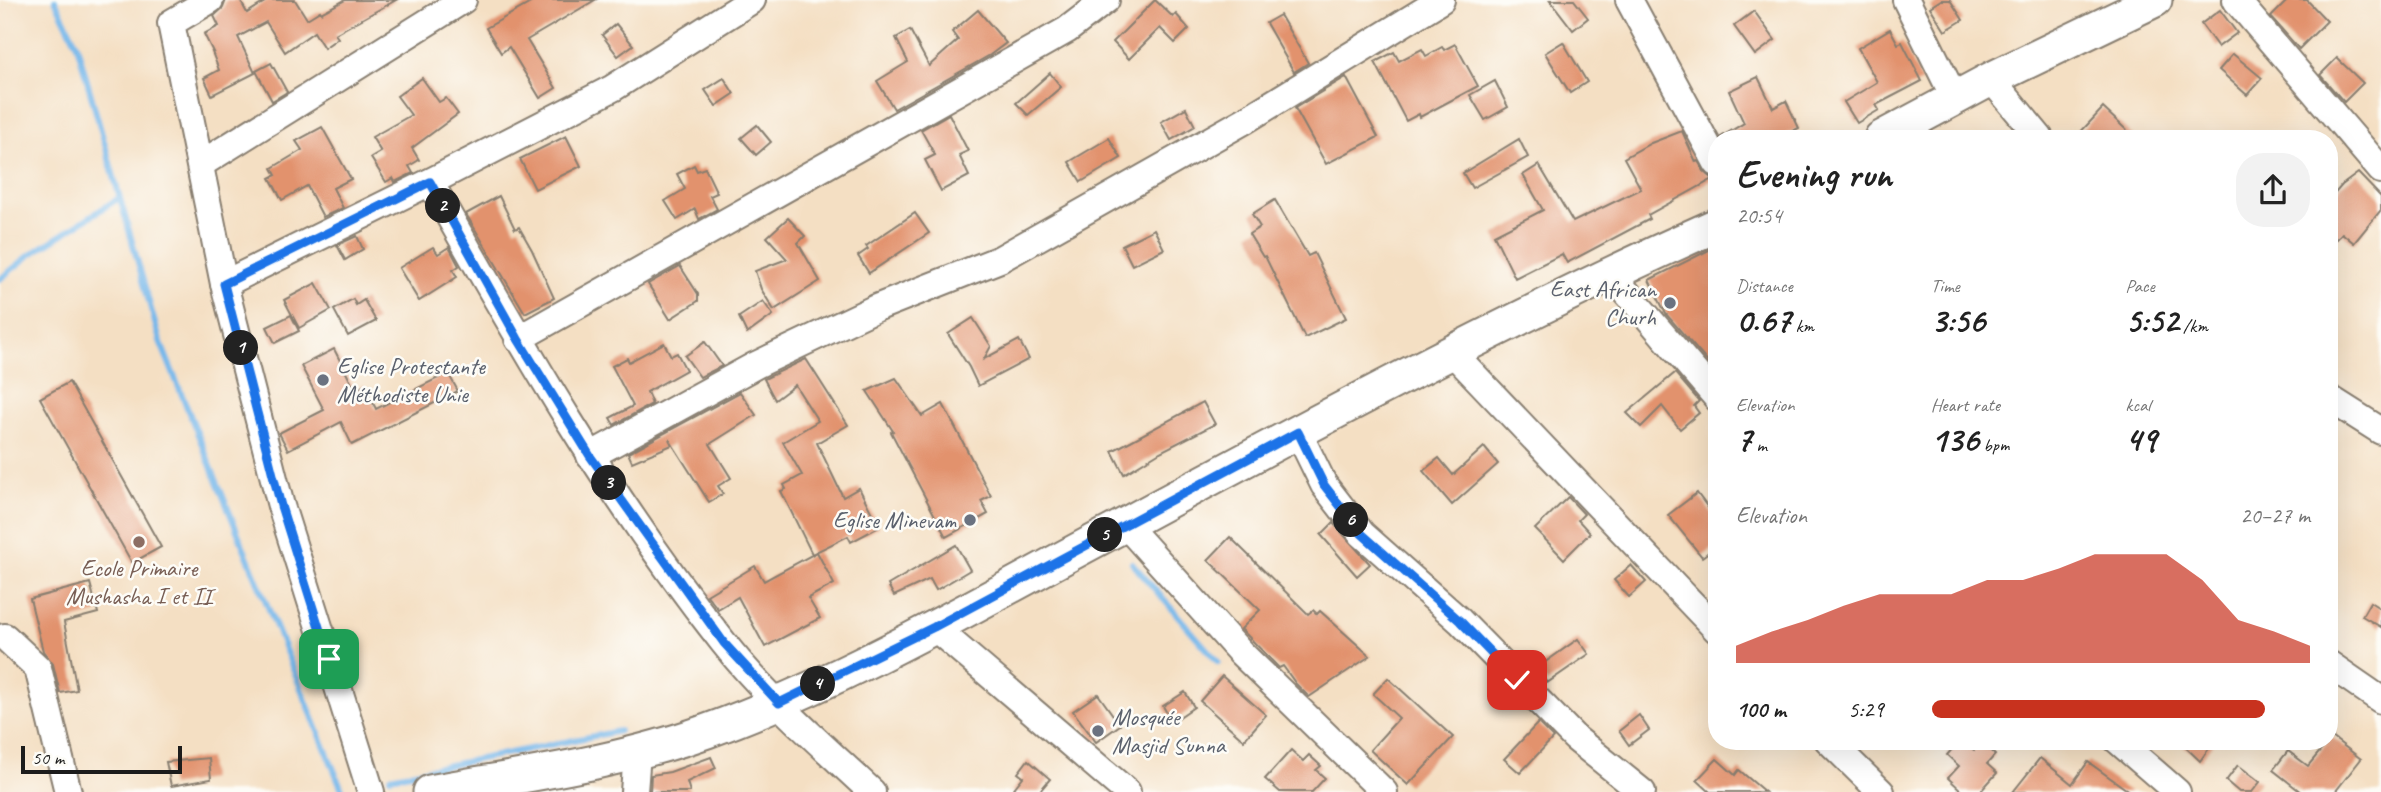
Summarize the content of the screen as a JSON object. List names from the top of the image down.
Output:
{
  "places": [
    "East African Churh",
    "Eglise Protestante Méthodiste Unie",
    "Eglise Minevam",
    "Ecole Primaire Mushasha I et II",
    "Mosquée Masjid Sunna"
  ],
  "scale_bar": "50 m",
  "page": {
    "heading": ["Evening run", "20:54"],
    "pins": [
      "2",
      "1",
      "3",
      "6",
      "5",
      "4"
    ],
    "stats": [
      ["Distance", "0.67 km"],
      ["Time", "3:56"],
      ["Pace", "5:52 /km"],
      ["Elevation", "7 m"],
      ["Heart rate", "136 bpm"],
      ["kcal", "49"]
    ],
    "chart": ["Elevation", "20–27 m"],
    "list": [
      {
        "name": "100 m",
        "note": "5:29"
      }
    ],
    "scale": "50 m"
  }
}
